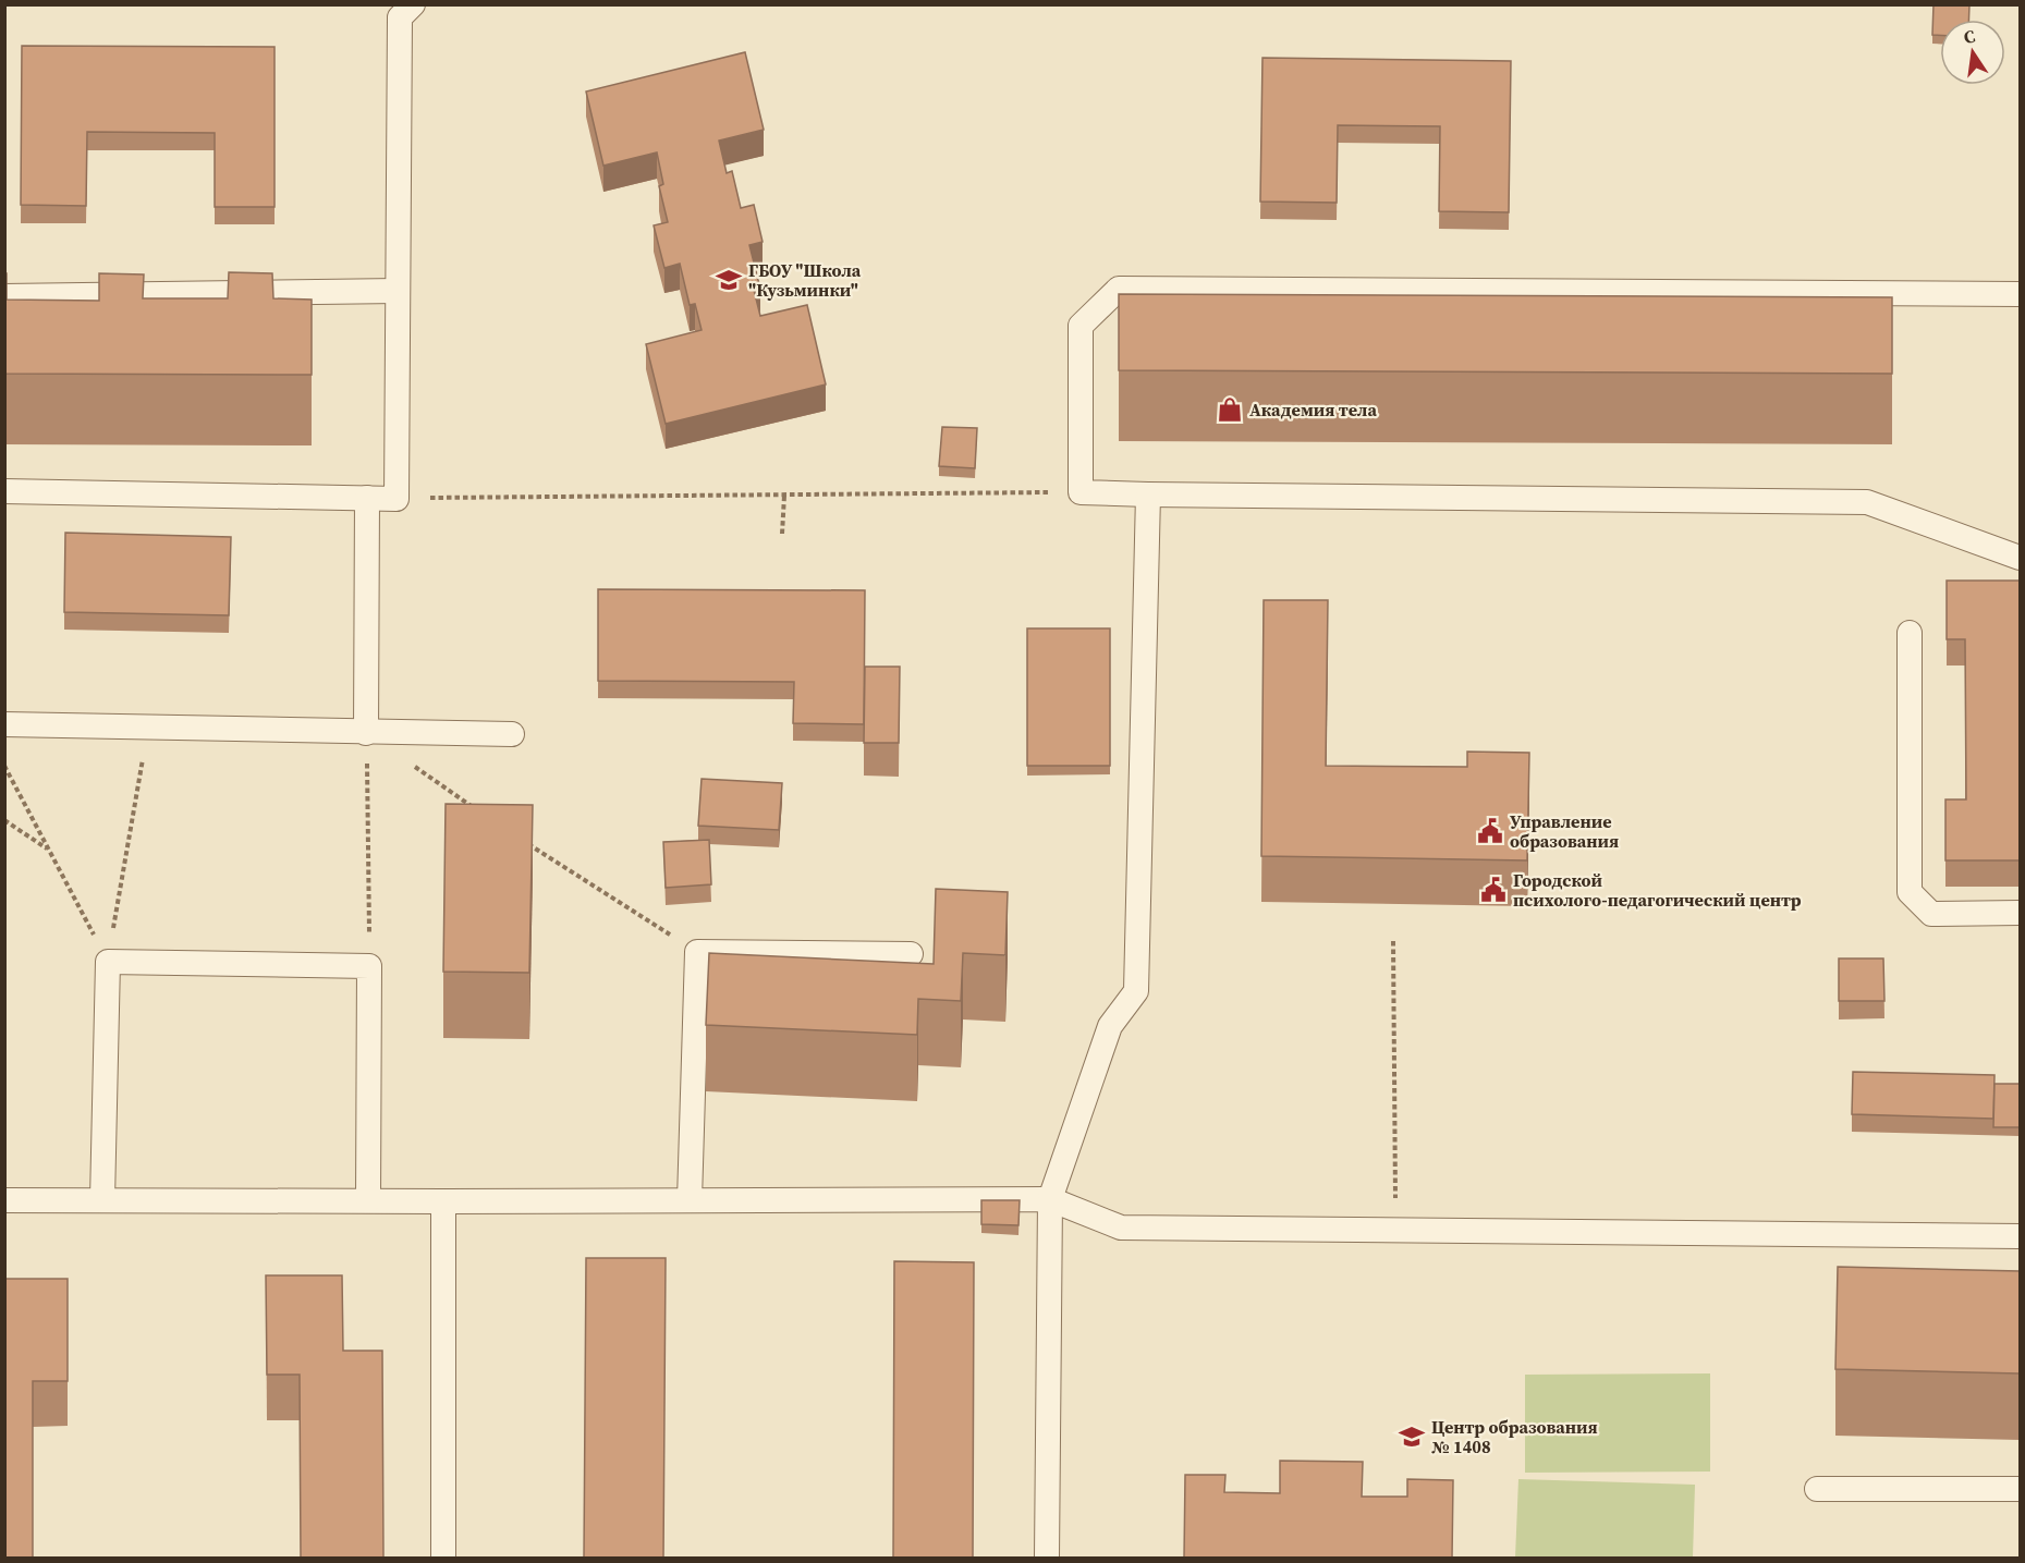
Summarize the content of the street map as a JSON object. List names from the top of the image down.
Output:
{
  "places": {
    "school or university": ["ГБОУ \"Школа \"Кузьминки\"", "Центр образования № 1408"],
    "shop": ["Академия тела"],
    "public building": ["Управление образования", "Городской психолого-педагогический центр"]
  },
  "north": "top"
}
